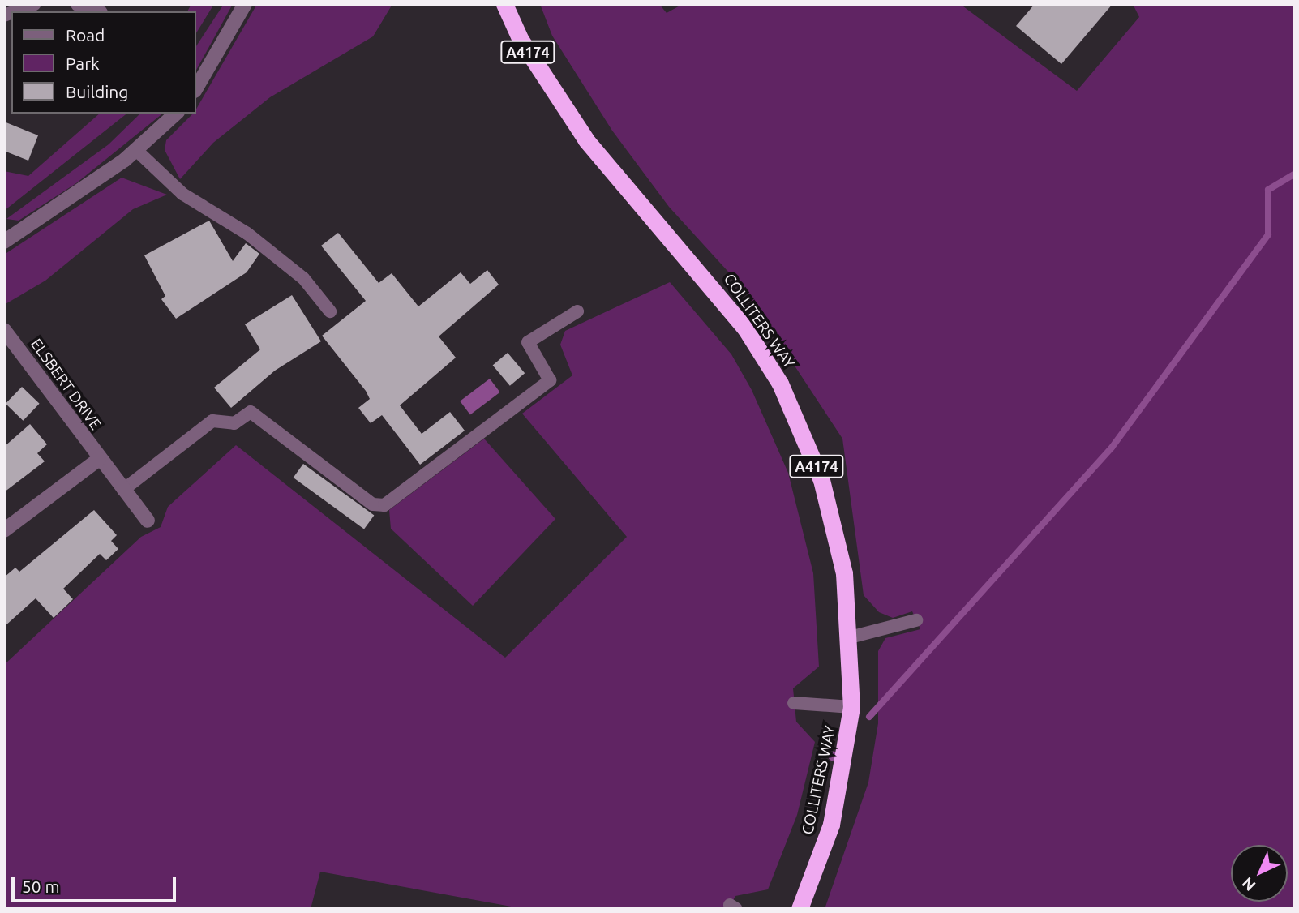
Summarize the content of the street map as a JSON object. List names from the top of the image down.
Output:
{
  "streets": {
    "highway": ["A4174", "COLLITERS WAY"],
    "street": ["ELSBERT DRIVE"]
  },
  "legend": ["Road", "Park", "Building"],
  "scale_bar": "50 m",
  "north": "bottom left"
}
